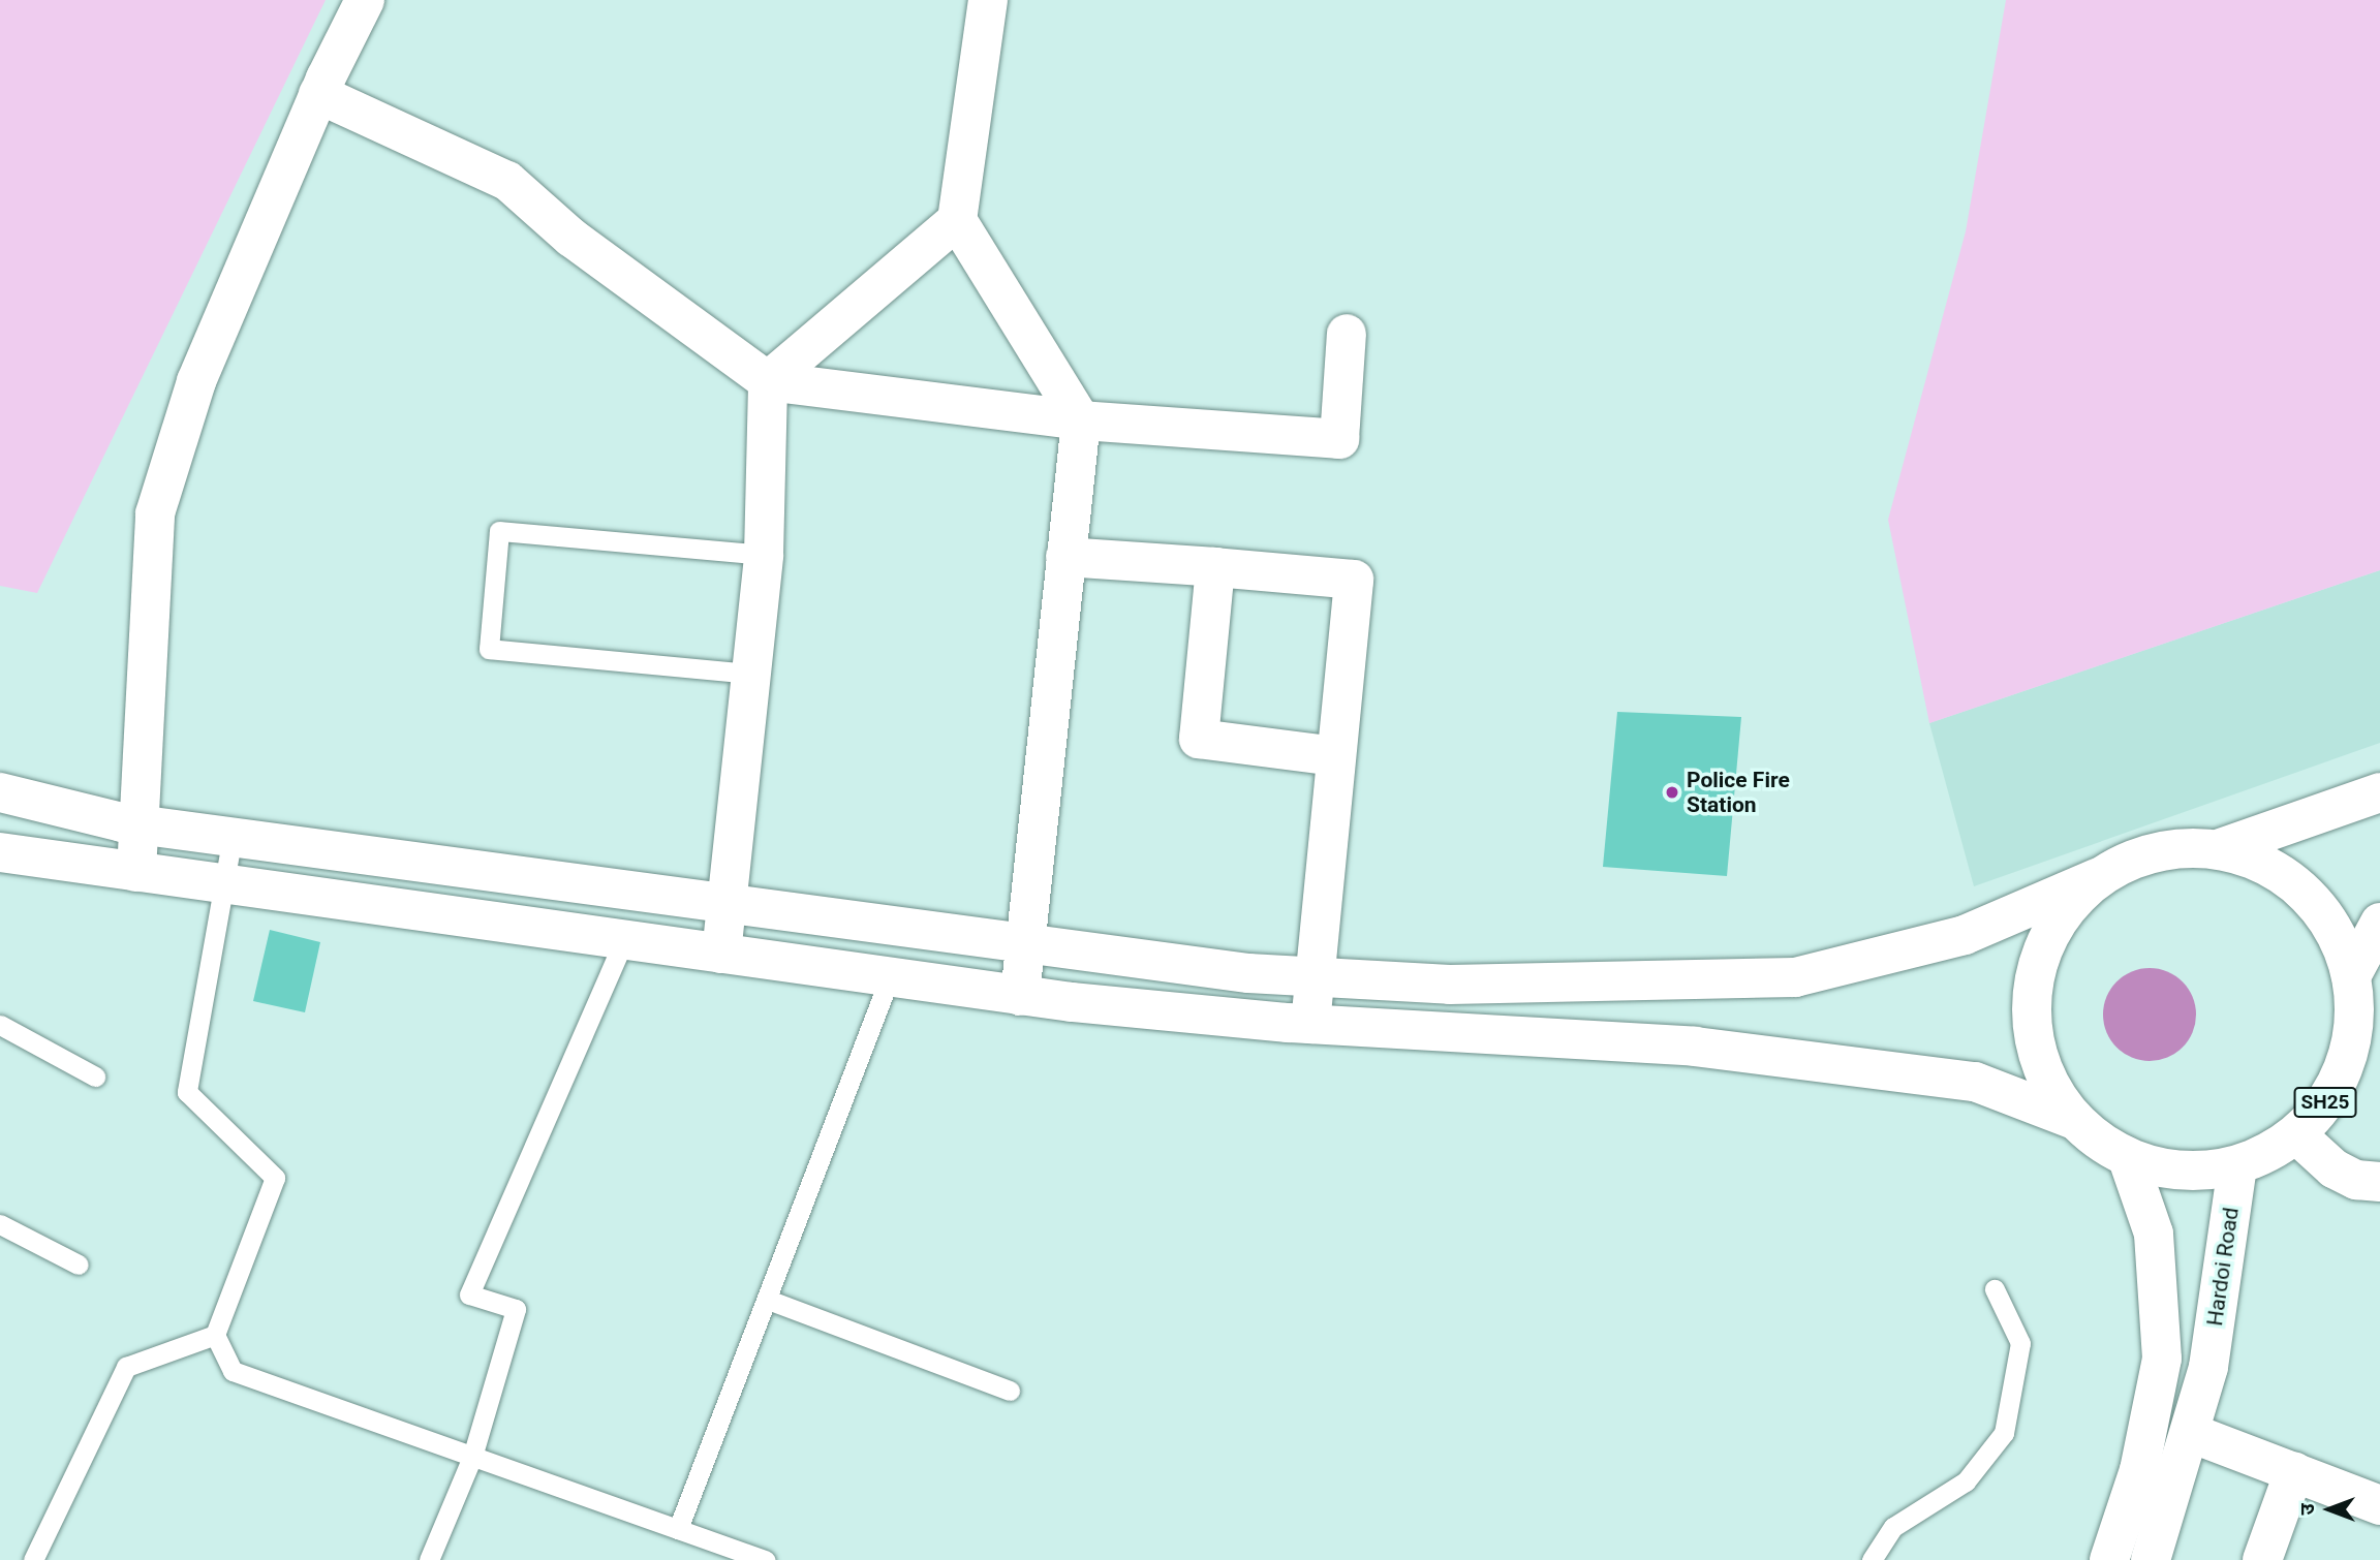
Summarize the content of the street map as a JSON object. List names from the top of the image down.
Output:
{
  "streets": {
    "street": ["SH25", "Hardoi Road"]
  },
  "crossings": [
    ["SH25", "Hardoi Road"]
  ],
  "places": ["Police Fire Station"],
  "north": "left"
}
